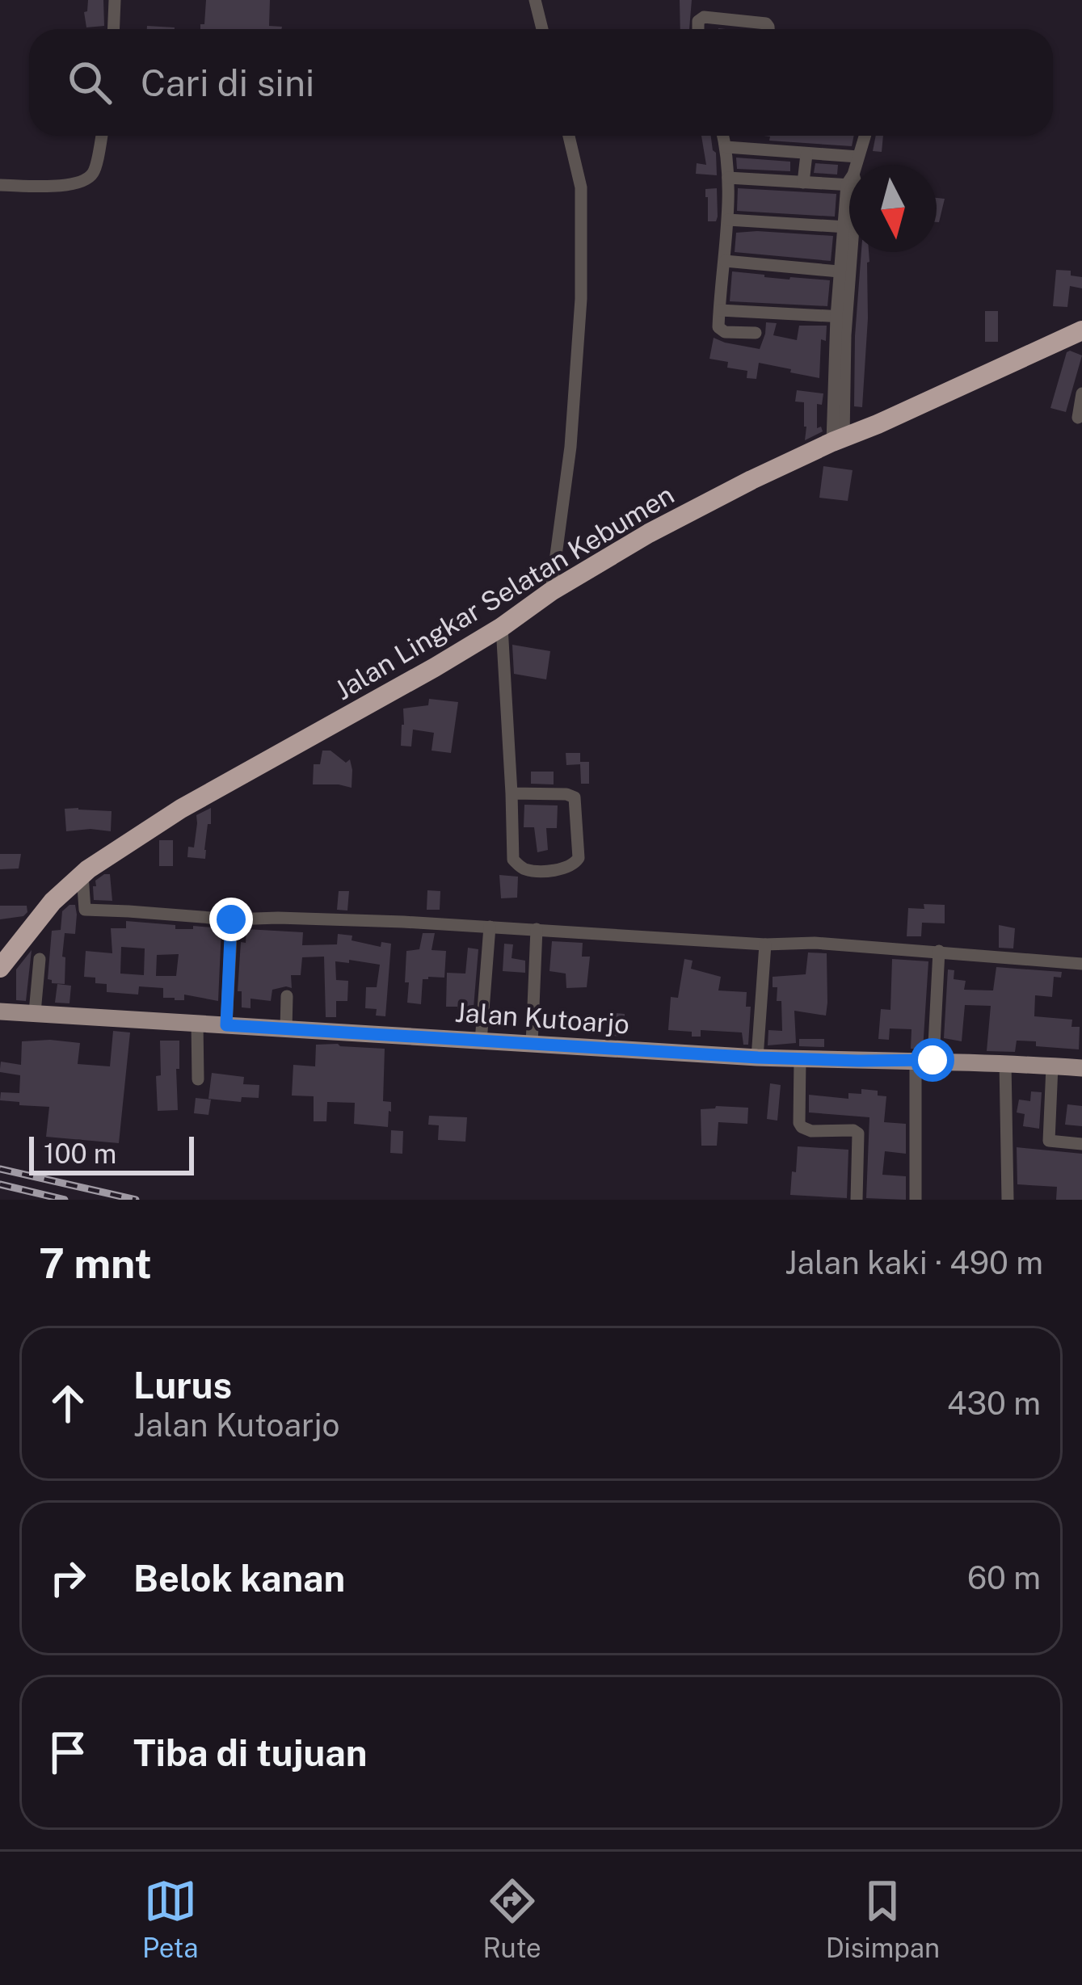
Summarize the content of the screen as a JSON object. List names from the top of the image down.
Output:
{
  "streets": {
    "highway": ["Jalan Lingkar Selatan Kebumen"],
    "main road": ["Jalan Kutoarjo"]
  },
  "scale_bar": "100 m",
  "north": "bottom",
  "page": {
    "search": "Cari di sini",
    "scale": "100 m",
    "heading": ["7 mnt", "Jalan kaki · 490 m"],
    "list": [
      ["Lurus", "Jalan Kutoarjo", "430 m"],
      ["Belok kanan", "60 m"],
      "Tiba di tujuan"
    ],
    "nav": ["Peta", "Rute", "Disimpan"]
  }
}
